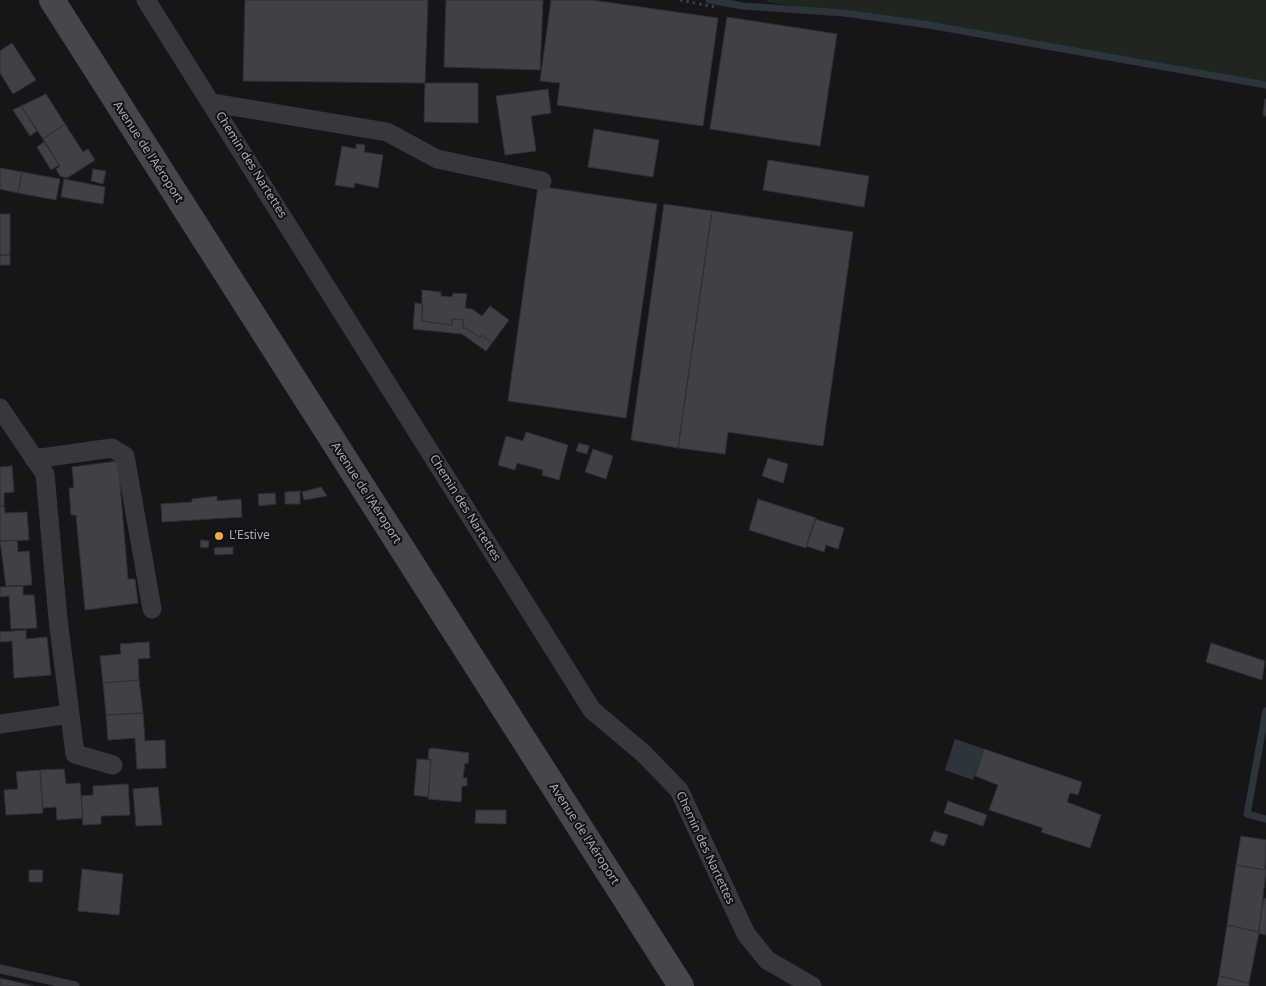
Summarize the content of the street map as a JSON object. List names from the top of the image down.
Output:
{
  "streets": {
    "main road": ["Avenue de l'Aéroport"],
    "street": ["Chemin des Nartettes"]
  },
  "places": ["L'Estive"]
}
